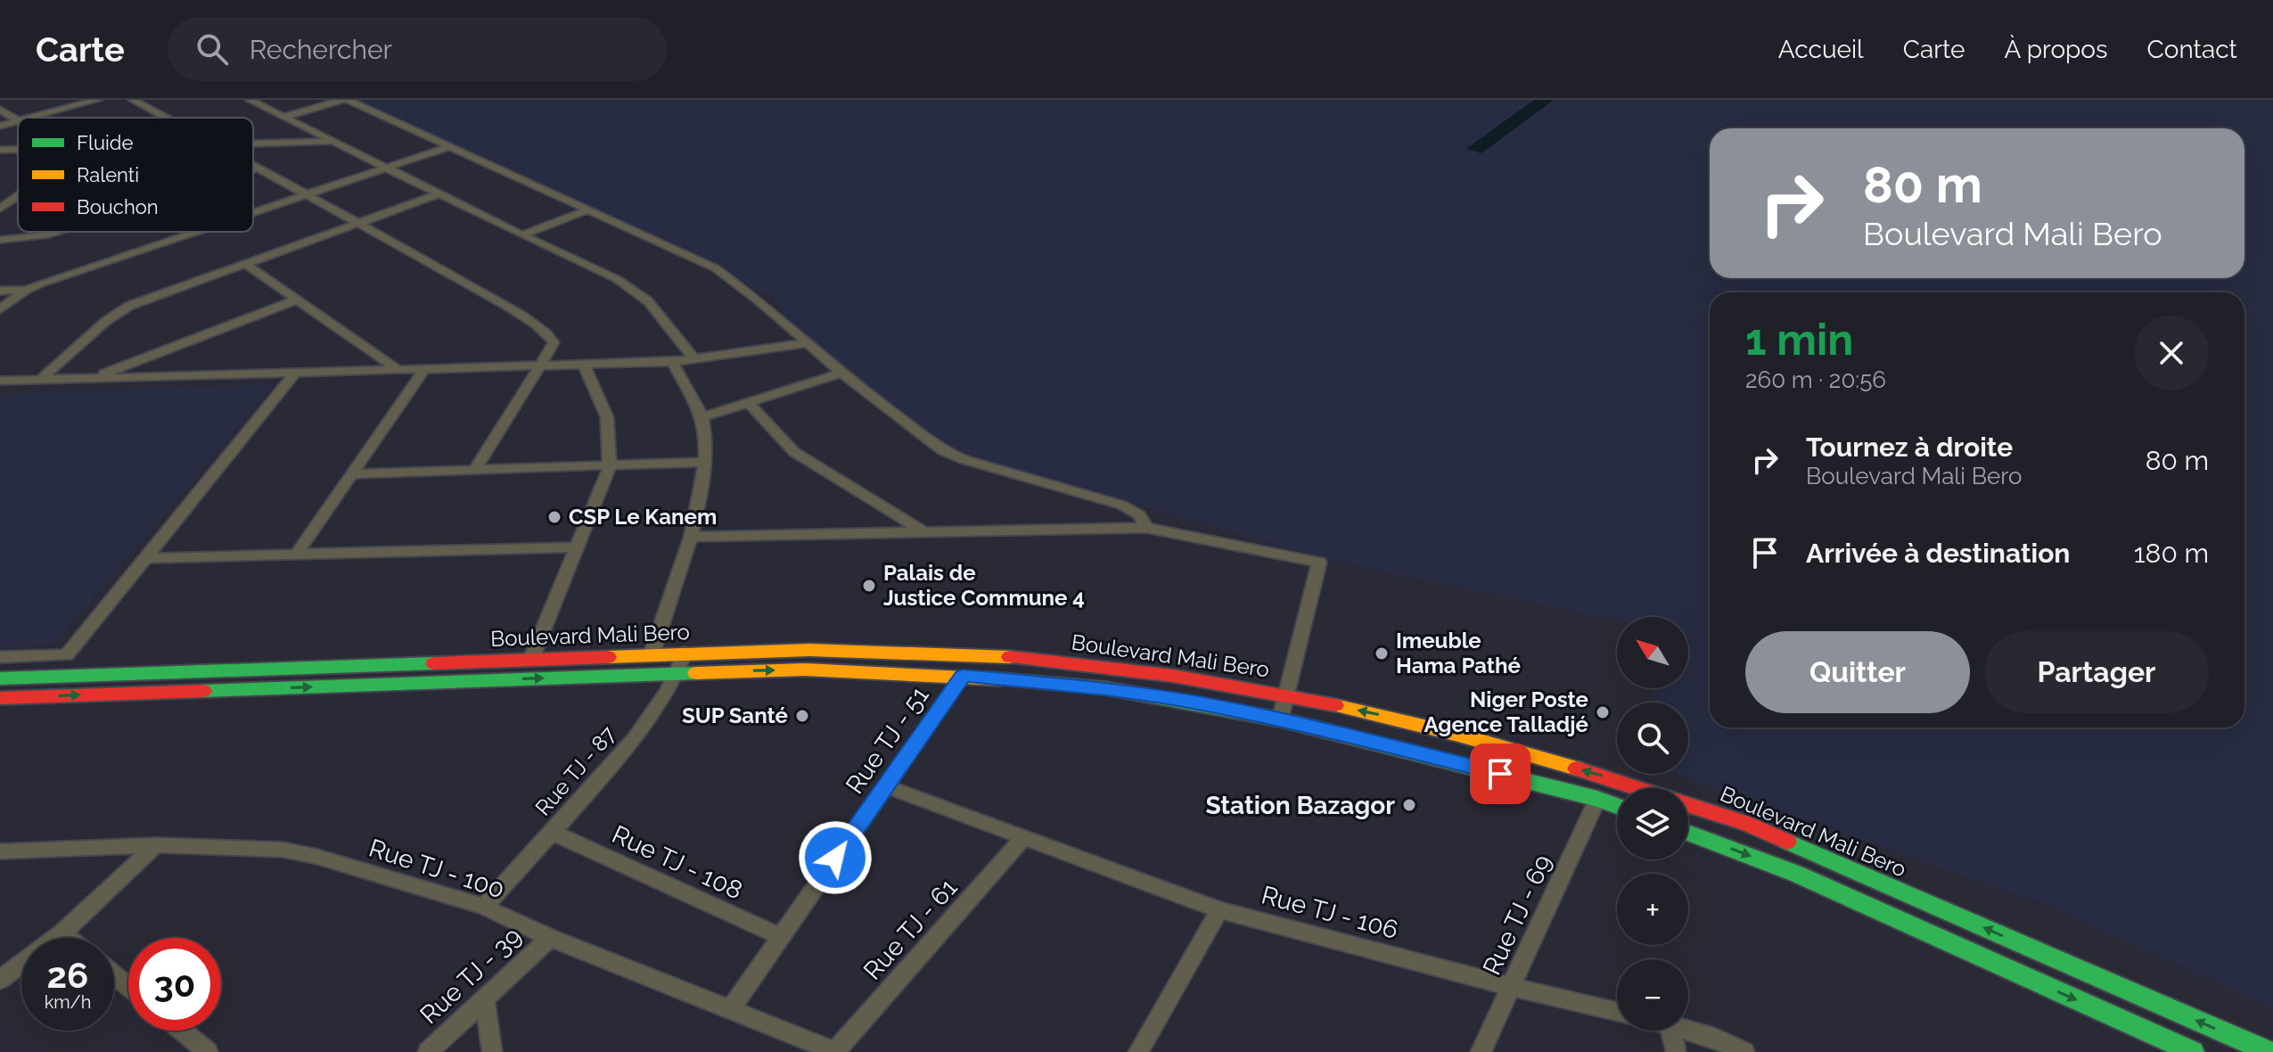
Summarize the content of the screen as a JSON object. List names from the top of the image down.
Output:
{
  "streets": {
    "main road": ["Boulevard Mali Bero"],
    "street": [
      "Rue TJ - 51",
      "Rue TJ - 87",
      "Rue TJ - 108",
      "Rue TJ - 100",
      "Rue TJ - 106",
      "Rue TJ - 69",
      "Rue TJ - 61",
      "Rue TJ - 39"
    ]
  },
  "crossings": [
    ["Boulevard Mali Bero", "Rue TJ - 51"],
    ["Boulevard Mali Bero", "Rue TJ - 87"],
    ["Boulevard Mali Bero", "Rue TJ - 69"],
    ["Rue TJ - 51", "Rue TJ - 108"],
    ["Rue TJ - 51", "Rue TJ - 100"],
    ["Rue TJ - 51", "Rue TJ - 106"],
    ["Rue TJ - 87", "Rue TJ - 108"],
    ["Rue TJ - 87", "Rue TJ - 100"],
    ["Rue TJ - 100", "Rue TJ - 61"],
    ["Rue TJ - 100", "Rue TJ - 39"],
    ["Rue TJ - 106", "Rue TJ - 69"],
    ["Rue TJ - 106", "Rue TJ - 61"]
  ],
  "places": [
    "CSP Le Kanem",
    "Palais de Justice Commune 4",
    "Imeuble Hama Pathé",
    "Niger Poste Agence Talladjé",
    "SUP Santé",
    "Station Bazagor"
  ],
  "legend": ["Fluide", "Ralenti", "Bouchon"],
  "north": "top left",
  "page": {
    "header": "Carte",
    "search": "Rechercher",
    "nav": [
      "Accueil",
      "Carte",
      "À propos",
      "Contact"
    ],
    "turn": ["80 m", "Boulevard Mali Bero"],
    "heading": ["1 min", "260 m · 20:56"],
    "list": [
      {
        "name": "Tournez à droite",
        "note": "Boulevard Mali Bero",
        "value": "80 m"
      },
      {
        "name": "Arrivée à destination",
        "value": "180 m"
      }
    ],
    "map_buttons": ["+", "−"],
    "buttons": ["Quitter", "Partager"],
    "speed": "26 km/h",
    "limit": "30"
  }
}
